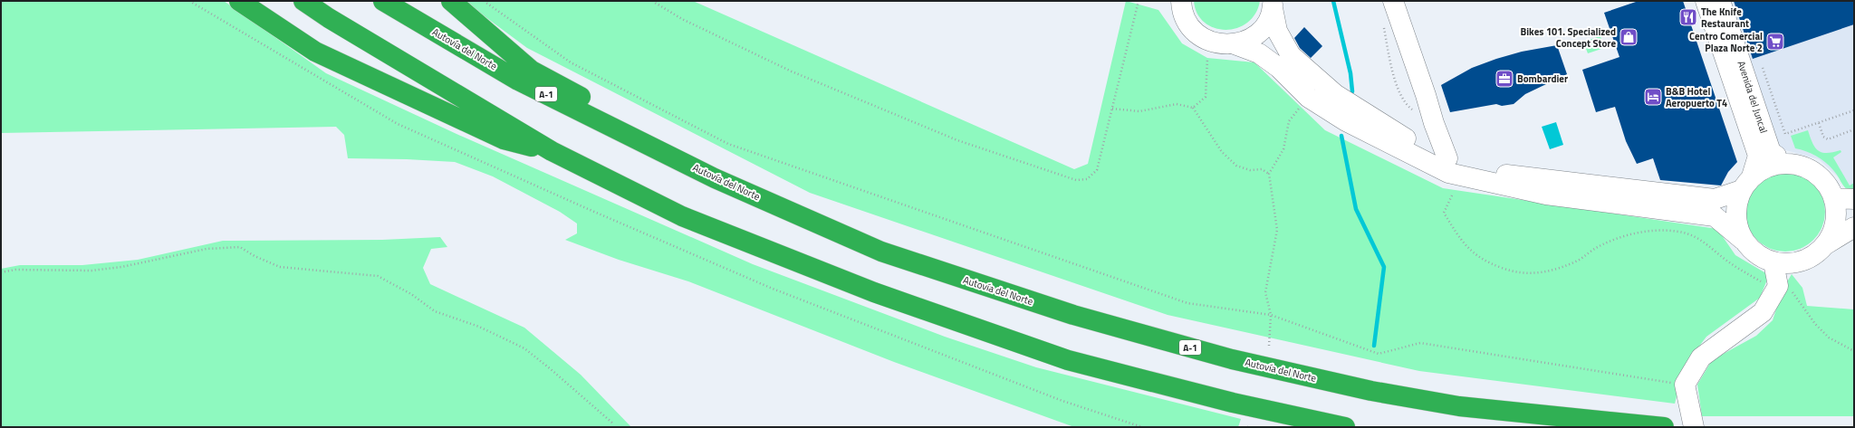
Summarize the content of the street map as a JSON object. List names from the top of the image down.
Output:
{
  "streets": {
    "highway": ["Autovía del Norte", "A-1"],
    "street": ["Avenida del Juncal"]
  },
  "places": {
    "restaurant": ["The Knife Restaurant"],
    "shop": ["Bikes 101. Specialized Concept Store"],
    "supermarket": ["Centro Comercial Plaza Norte 2"],
    "office": ["Bombardier"],
    "hotel": ["B&B Hotel Aeropuerto T4"]
  }
}
